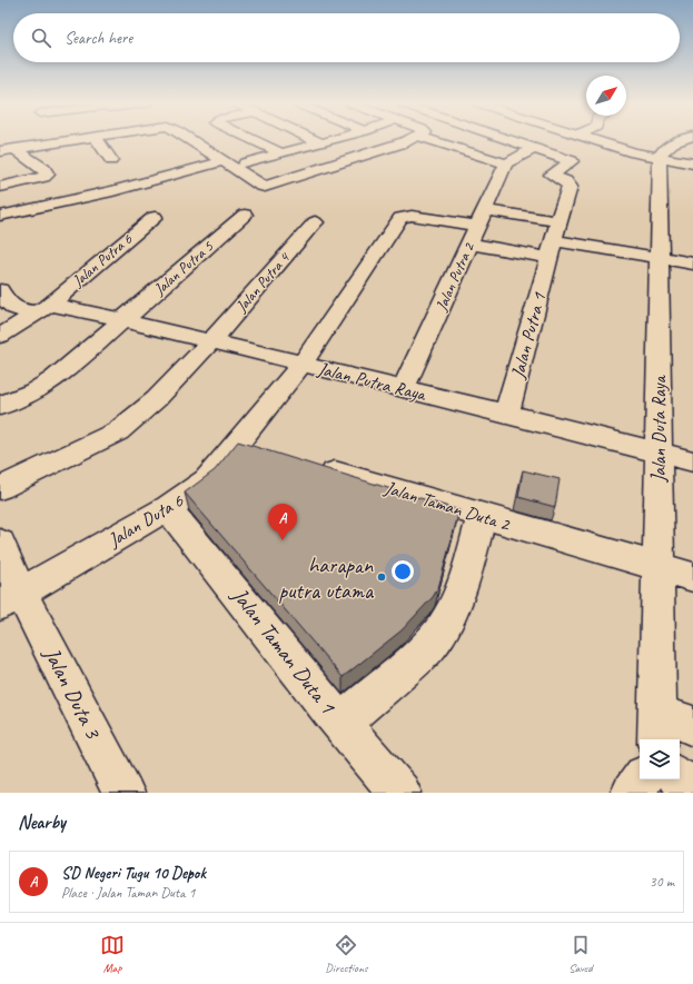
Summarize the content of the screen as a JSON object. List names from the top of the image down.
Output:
{
  "streets": {
    "street": [
      "Jalan Putra 6",
      "Jalan Putra 5",
      "Jalan Putra 2",
      "Jalan Putra 4",
      "Jalan Putra 1",
      "Jalan Putra Raya",
      "Jalan Duta Raya",
      "Jalan Taman Duta 2",
      "Jalan Duta 6",
      "Jalan Taman Duta 1",
      "Jalan Duta 3"
    ]
  },
  "crossings": [
    ["Jalan Putra 6", "Jalan Putra Raya"],
    ["Jalan Putra 5", "Jalan Putra Raya"],
    ["Jalan Putra 2", "Jalan Putra Raya"],
    ["Jalan Putra 2", "Jalan Duta 6"],
    ["Jalan Putra 4", "Jalan Putra Raya"],
    ["Jalan Putra 1", "Jalan Putra Raya"],
    ["Jalan Putra Raya", "Jalan Duta Raya"],
    ["Jalan Putra Raya", "Jalan Duta 6"],
    ["Jalan Duta Raya", "Jalan Taman Duta 2"],
    ["Jalan Duta 6", "Jalan Taman Duta 1"],
    ["Jalan Duta 6", "Jalan Duta 3"]
  ],
  "places": ["harapan putra utama"],
  "north": "top right",
  "page": {
    "search": "Search here",
    "pins": "A",
    "heading": "Nearby",
    "list": [
      {
        "mark": "A",
        "name": "SD Negeri Tugu 10 Depok",
        "note": "Place · Jalan Taman Duta 1",
        "value": "30 m"
      }
    ],
    "nav": ["Map", "Directions", "Saved"]
  }
}
